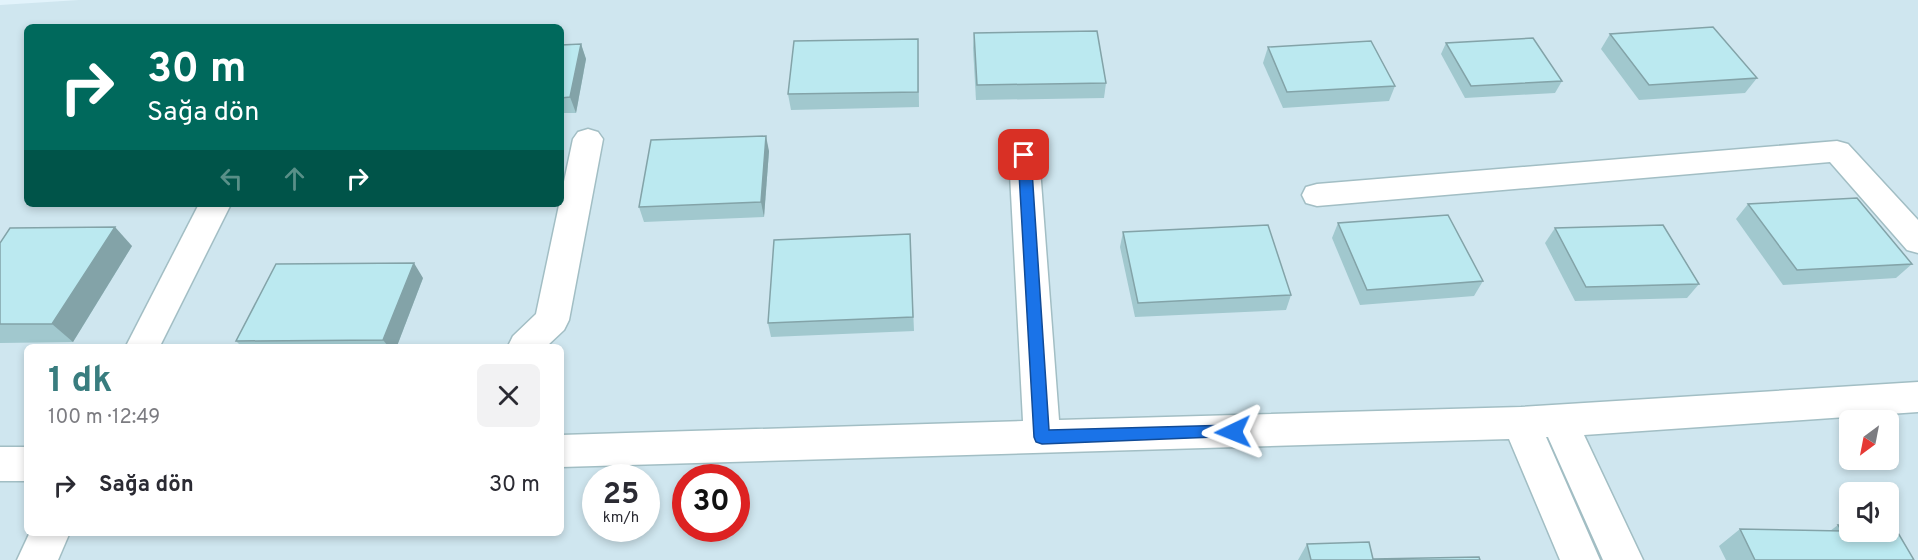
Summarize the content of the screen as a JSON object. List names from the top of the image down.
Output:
{
  "north": "bottom left",
  "page": {
    "turn": ["30 m", "Sağa dön"],
    "heading": ["1 dk", "100 m · 12:49"],
    "list": [
      {
        "name": "Sağa dön",
        "value": "30 m"
      }
    ],
    "speed": "25 km/h",
    "limit": "30"
  }
}
